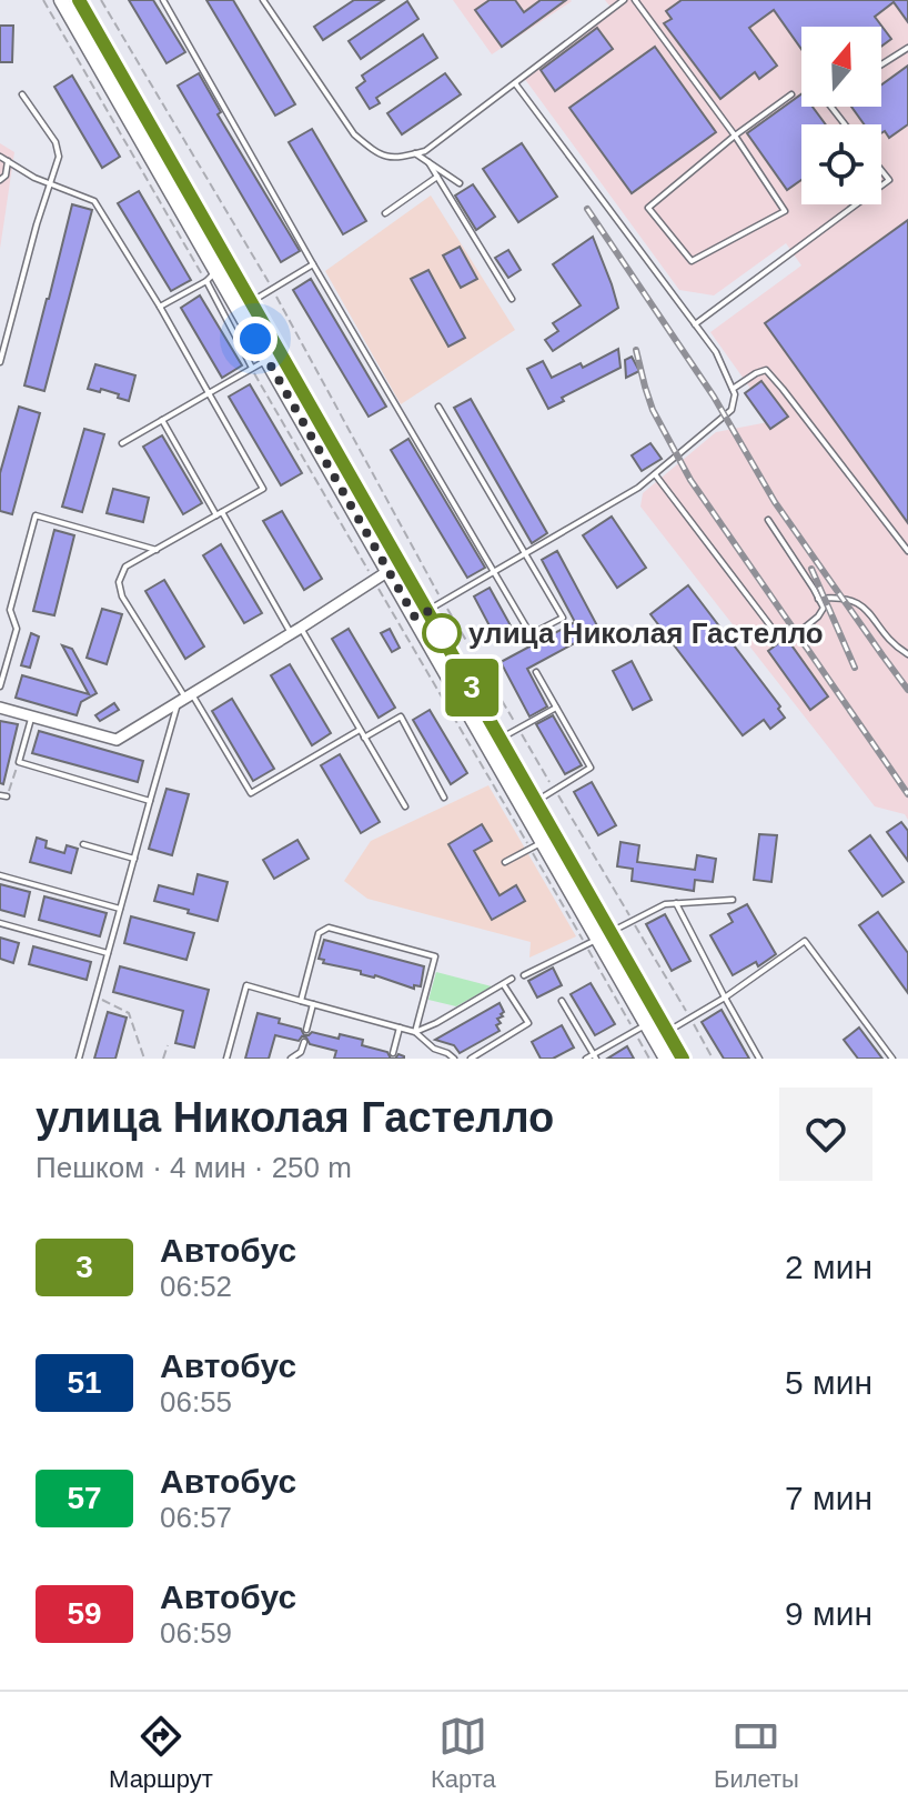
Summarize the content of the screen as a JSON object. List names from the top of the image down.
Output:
{
  "places": ["улица Николая Гастелло"],
  "lines": ["bus line 3"],
  "north": "top",
  "page": {
    "on_map": "3",
    "heading": ["улица Николая Гастелло", "Пешком · 4 мин · 250 m"],
    "list": [
      {
        "mark": "3",
        "name": "Автобус",
        "note": "06:52",
        "value": "2 мин"
      },
      {
        "mark": "51",
        "name": "Автобус",
        "note": "06:55",
        "value": "5 мин"
      },
      {
        "mark": "57",
        "name": "Автобус",
        "note": "06:57",
        "value": "7 мин"
      },
      {
        "mark": "59",
        "name": "Автобус",
        "note": "06:59",
        "value": "9 мин"
      }
    ],
    "tabs": ["Маршрут", "Карта", "Билеты"]
  }
}
